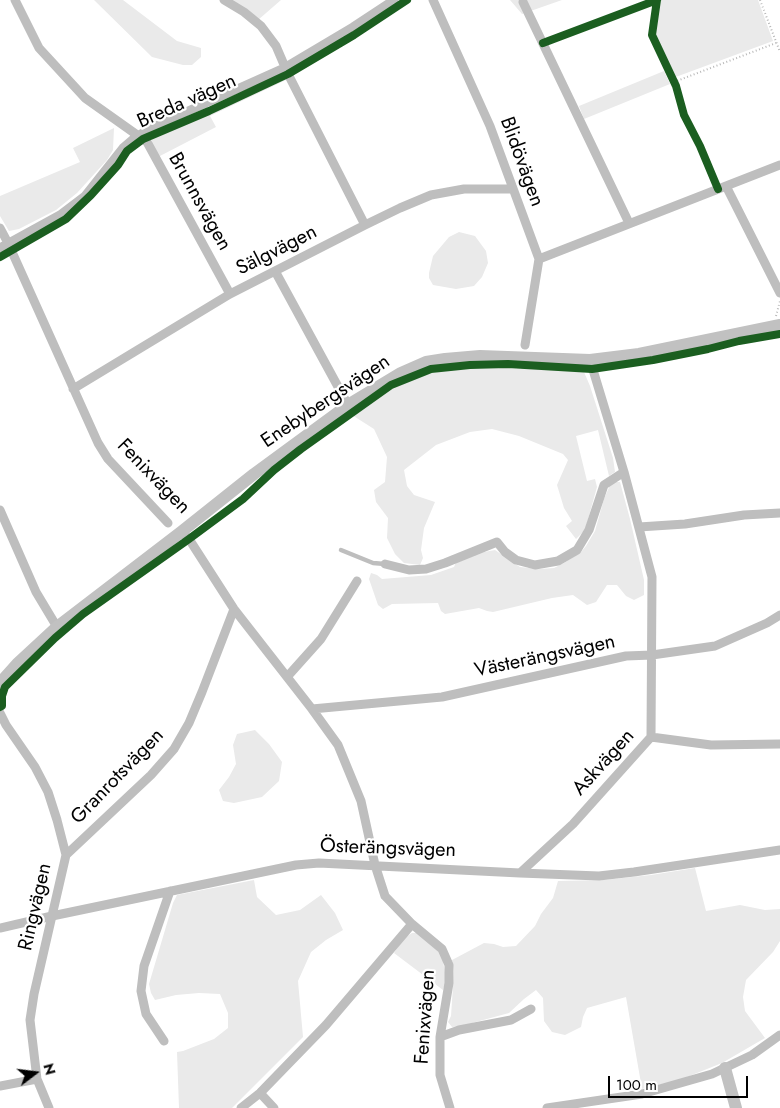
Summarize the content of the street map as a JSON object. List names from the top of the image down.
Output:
{
  "streets": {
    "main road": ["Enebybergsvägen"],
    "street": [
      "Breda vägen",
      "Blidövägen",
      "Brunnsvägen",
      "Sälgvägen",
      "Fenixvägen",
      "Västerängsvägen",
      "Askvägen",
      "Granrotsvägen",
      "Österängsvägen",
      "Ringvägen"
    ]
  },
  "crossings": [
    ["Breda vägen", "Brunnsvägen"],
    ["Breda vägen", "Fenixvägen"],
    ["Blidövägen", "Sälgvägen"],
    ["Brunnsvägen", "Sälgvägen"],
    ["Sälgvägen", "Fenixvägen"],
    ["Enebybergsvägen", "Fenixvägen"],
    ["Enebybergsvägen", "Askvägen"],
    ["Fenixvägen", "Västerängsvägen"],
    ["Fenixvägen", "Granrotsvägen"],
    ["Fenixvägen", "Österängsvägen"],
    ["Västerängsvägen", "Askvägen"],
    ["Askvägen", "Österängsvägen"],
    ["Granrotsvägen", "Ringvägen"],
    ["Österängsvägen", "Ringvägen"]
  ],
  "scale_bar": "100 m",
  "north": "right"
}
